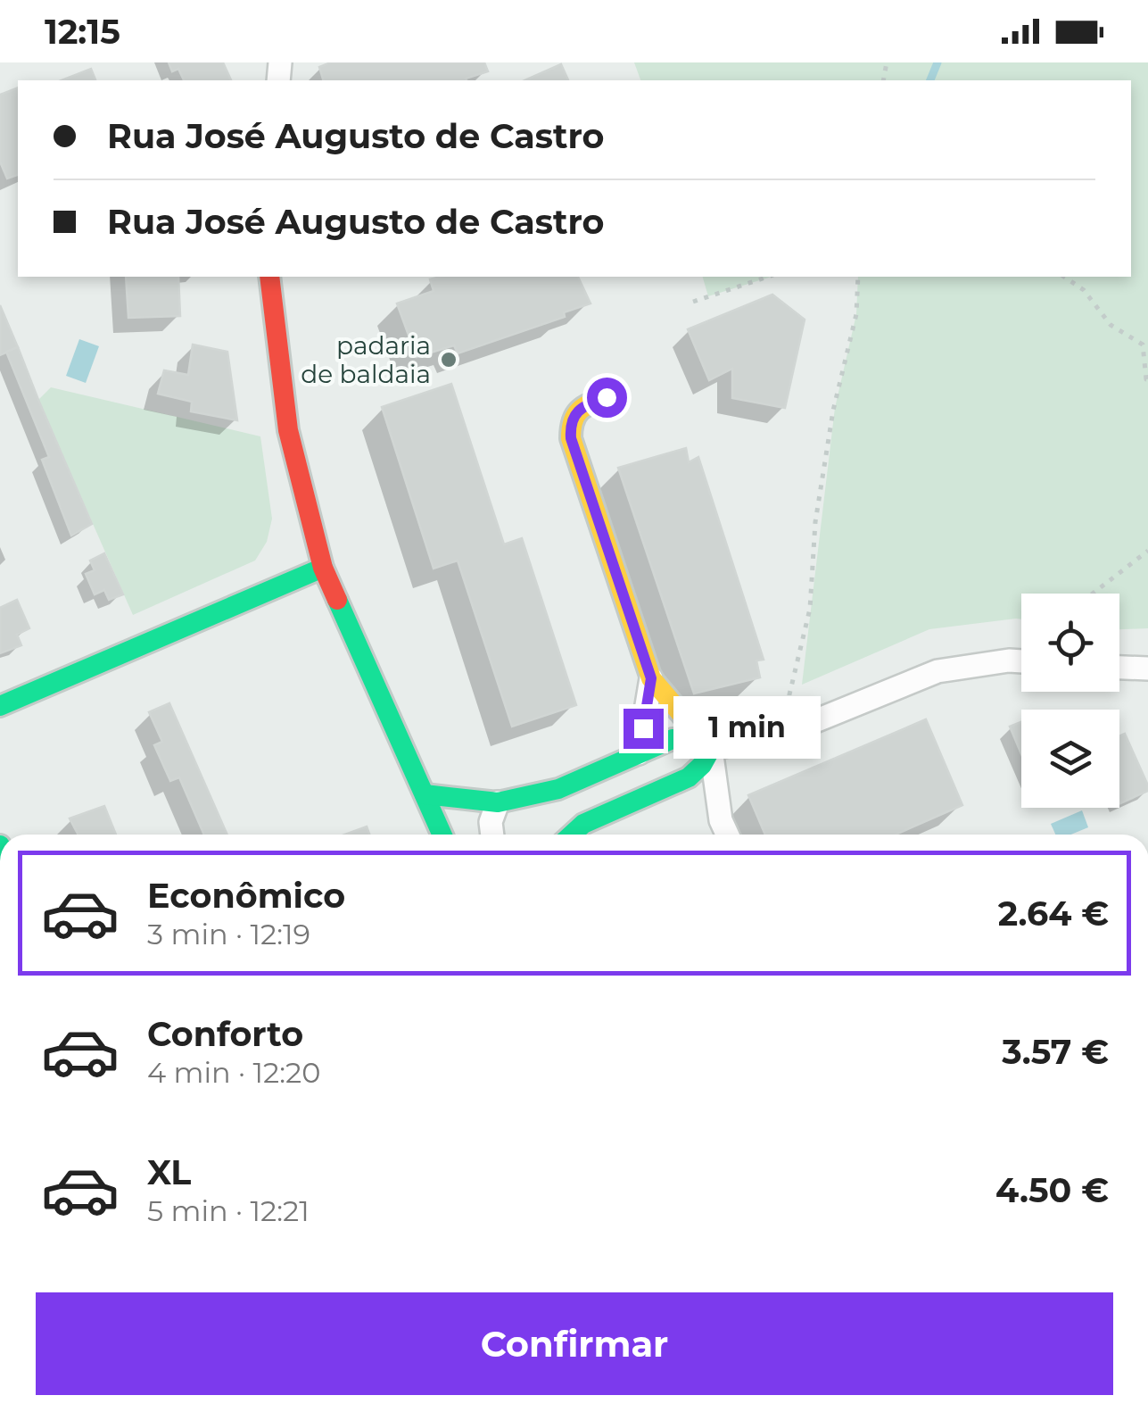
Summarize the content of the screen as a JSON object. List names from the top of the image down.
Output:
{
  "places": ["padaria de baldaia"],
  "page": {
    "status": "12:15",
    "banner": ["Rua José Augusto de Castro", "Rua José Augusto de Castro"],
    "bubble": "1 min",
    "list": [
      {
        "name": "Econômico",
        "note": "3 min · 12:19",
        "value": "2.64 €"
      },
      {
        "name": "Conforto",
        "note": "4 min · 12:20",
        "value": "3.57 €"
      },
      {
        "name": "XL",
        "note": "5 min · 12:21",
        "value": "4.50 €"
      }
    ],
    "buttons": "Confirmar"
  }
}
